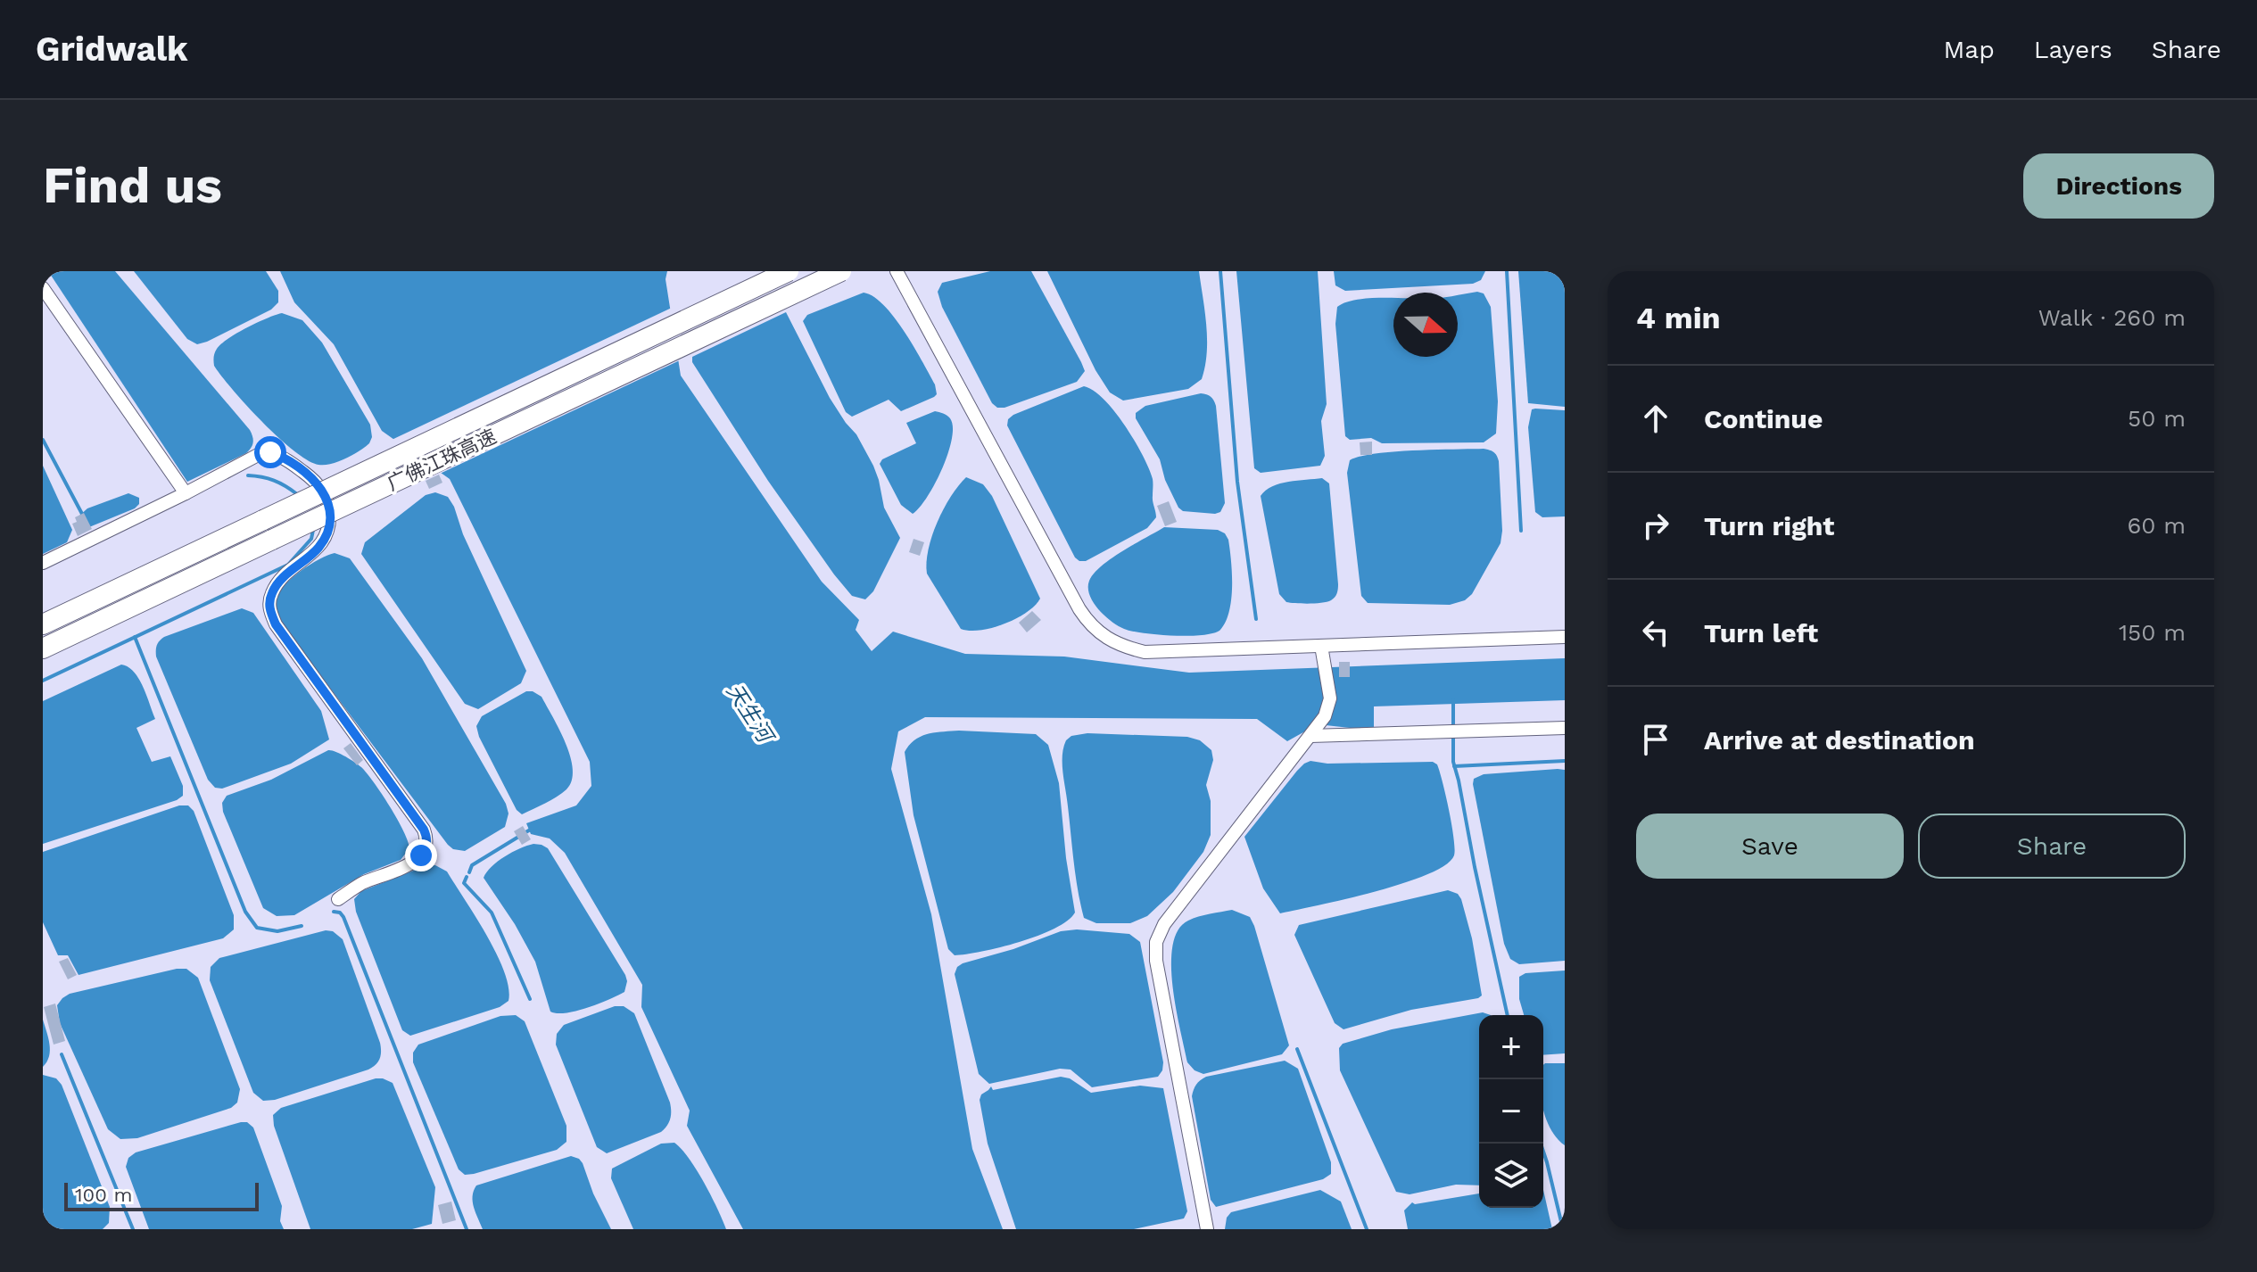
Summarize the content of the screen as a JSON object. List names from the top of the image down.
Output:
{
  "streets": {
    "highway": ["广佛江珠高速"]
  },
  "water": ["天生河"],
  "scale_bar": "100 m",
  "north": "right",
  "page": {
    "header": "Gridwalk",
    "nav": ["Map", "Layers", "Share"],
    "buttons": [
      "Directions",
      ["Save", "Share"]
    ],
    "title": "Find us",
    "heading": ["4 min", "Walk · 260 m"],
    "list": [
      ["Continue", "50 m"],
      ["Turn right", "60 m"],
      ["Turn left", "150 m"],
      "Arrive at destination"
    ],
    "map_buttons": ["+", "−"],
    "scale": "100 m"
  }
}
